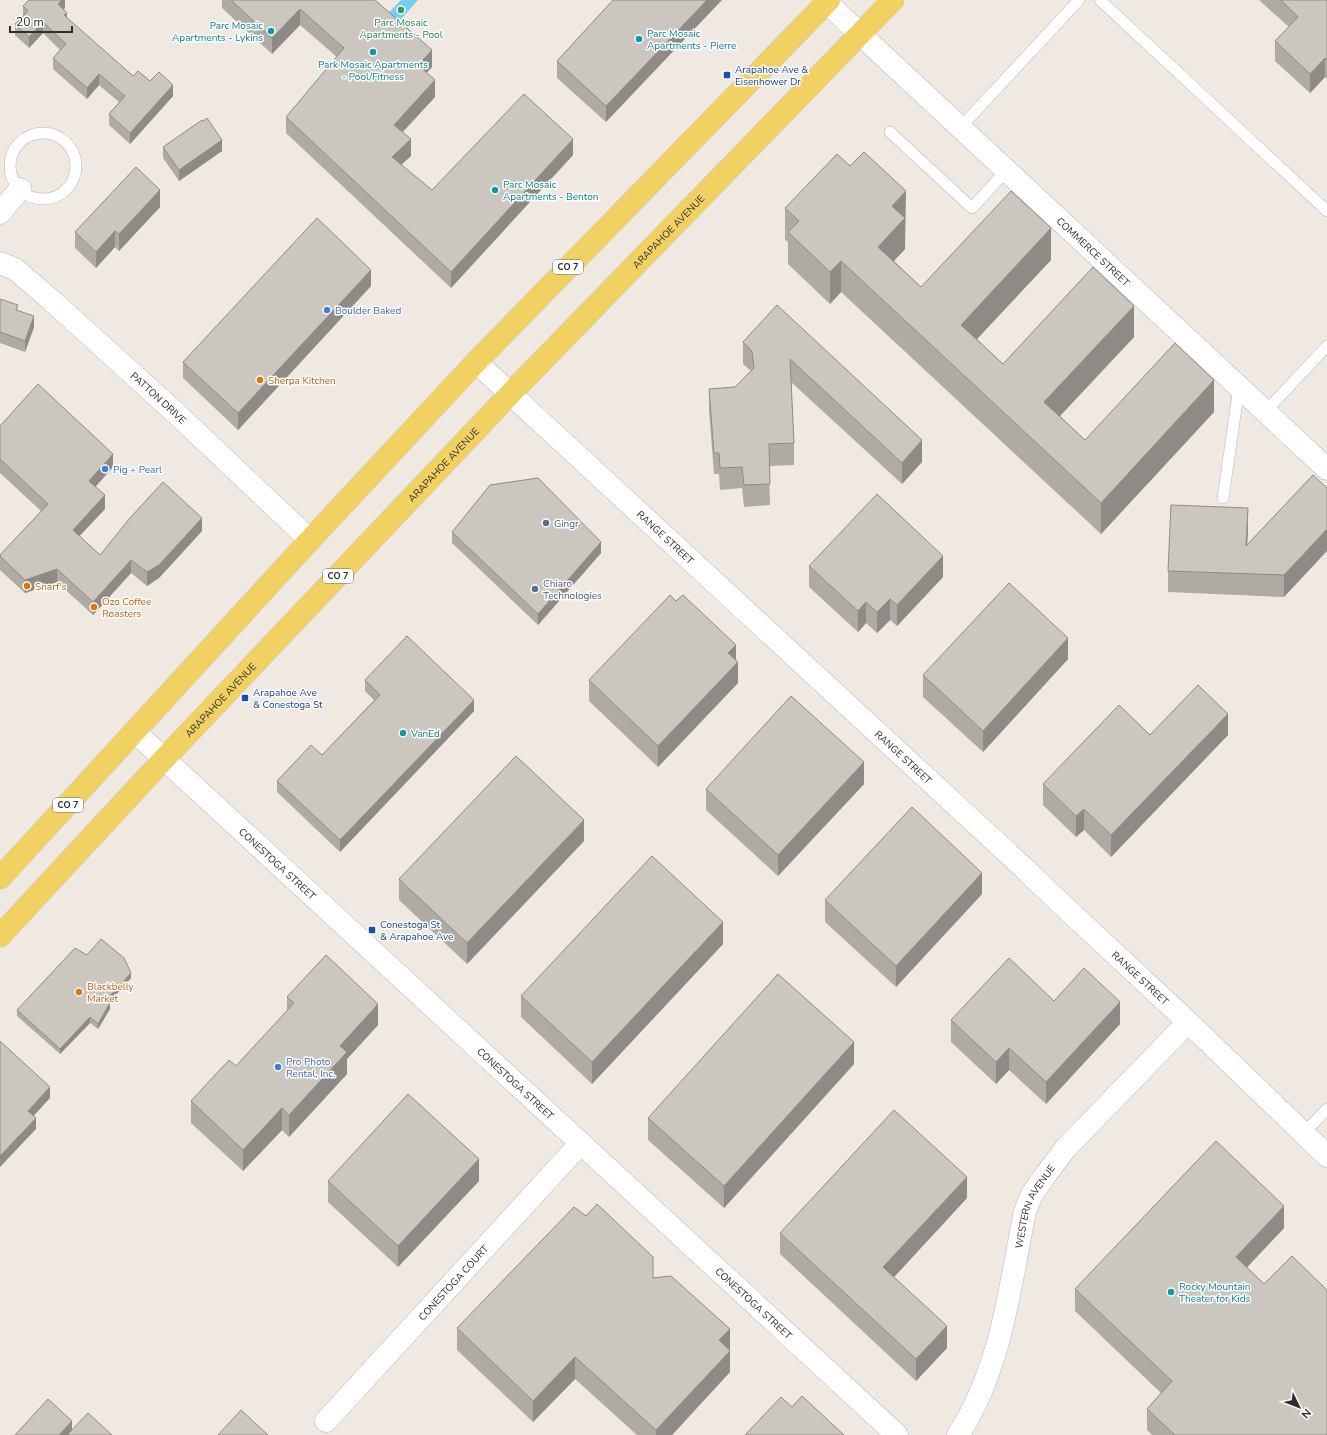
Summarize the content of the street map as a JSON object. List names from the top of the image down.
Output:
{
  "streets": {
    "main road": ["ARAPAHOE AVENUE", "CO 7"],
    "street": [
      "COMMERCE STREET",
      "PATTON DRIVE",
      "RANGE STREET",
      "CONESTOGA STREET",
      "WESTERN AVENUE",
      "CONESTOGA COURT"
    ]
  },
  "crossings": [
    ["ARAPAHOE AVENUE", "COMMERCE STREET"],
    ["ARAPAHOE AVENUE", "RANGE STREET"],
    ["ARAPAHOE AVENUE", "CONESTOGA STREET"],
    ["COMMERCE STREET", "CO 7"],
    ["CO 7", "PATTON DRIVE"],
    ["CO 7", "RANGE STREET"],
    ["CO 7", "CONESTOGA STREET"],
    ["RANGE STREET", "WESTERN AVENUE"],
    ["CONESTOGA STREET", "CONESTOGA COURT"]
  ],
  "places": {
    "other": [
      "Parc Mosaic Apartments - Pool",
      "Parc Mosaic Apartments - Lykins",
      "Parc Mosaic Apartments - Pierre",
      "Park Mosaic Apartments - Pool/Fitness",
      "Parc Mosaic Apartments - Benton",
      "Boulder Baked",
      "Sherpa Kitchen",
      "Pig + Pearl",
      "Gingr",
      "Snarf's",
      "Chiaro Technologies",
      "Ozo Coffee Roasters",
      "VanEd",
      "Blackbelly Market",
      "Pro Photo Rental, Inc.",
      "Rocky Mountain Theater for Kids"
    ],
    "transit": ["Arapahoe Ave & Eisenhower Dr", "Arapahoe Ave & Conestoga St", "Conestoga St & Arapahoe Ave"]
  },
  "scale_bar": "20 m",
  "north": "bottom right"
}
